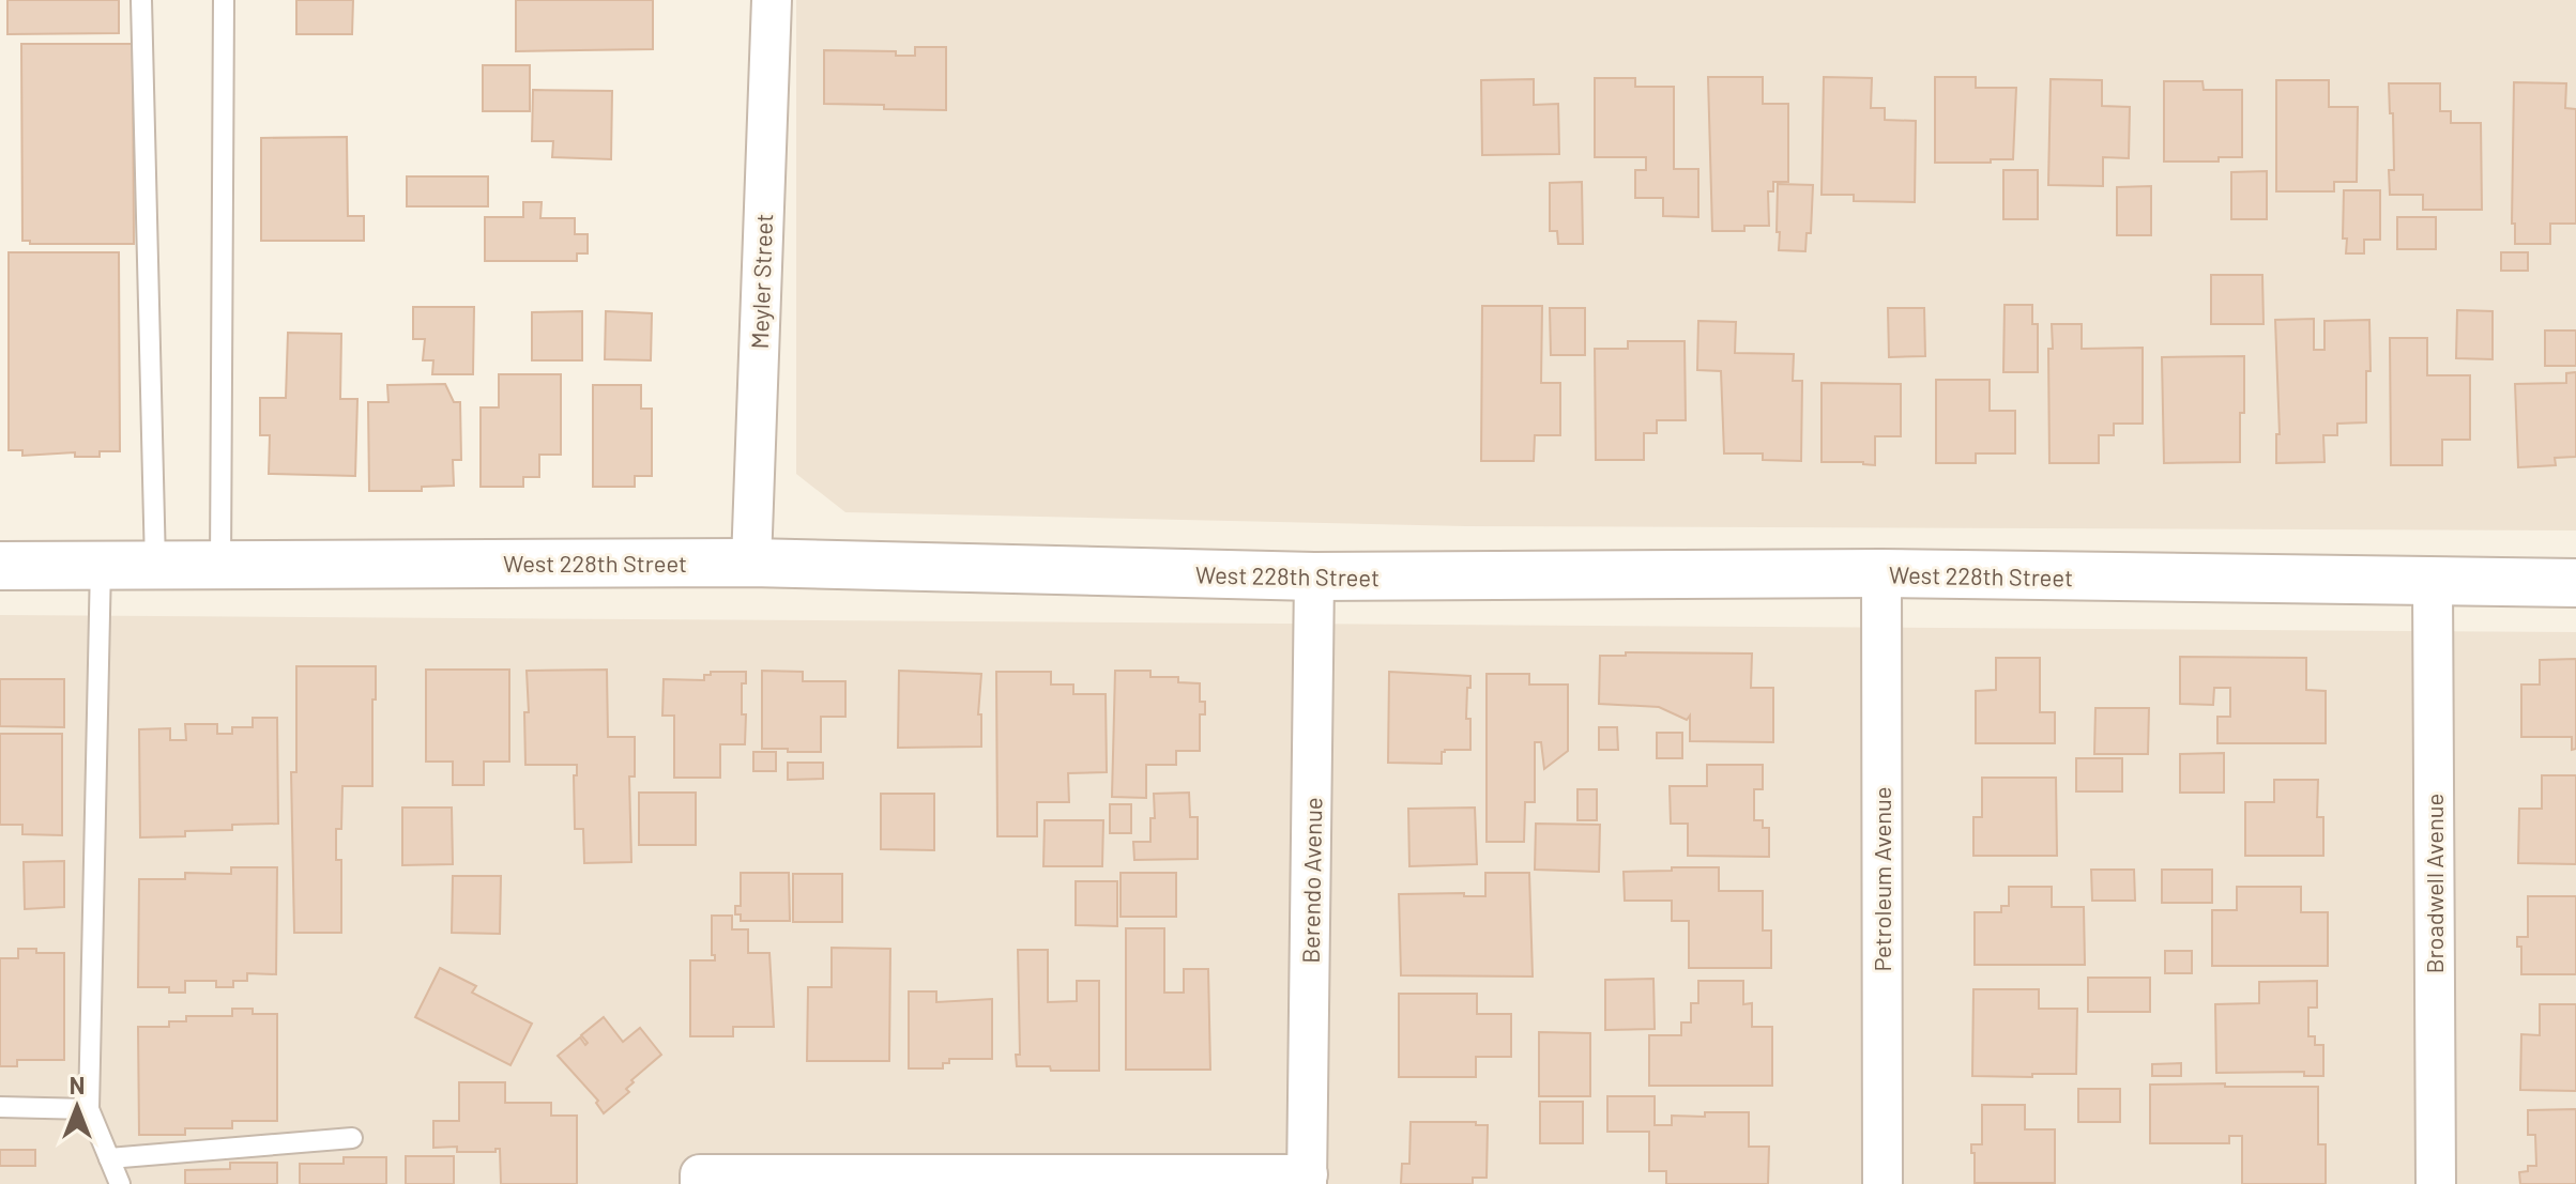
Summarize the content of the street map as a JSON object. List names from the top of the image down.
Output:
{
  "streets": {
    "street": [
      "Meyler Street",
      "West 228th Street",
      "Petroleum Avenue",
      "Berendo Avenue",
      "Broadwell Avenue"
    ]
  },
  "crossings": [
    ["Meyler Street", "West 228th Street"],
    ["West 228th Street", "Petroleum Avenue"],
    ["West 228th Street", "Berendo Avenue"],
    ["West 228th Street", "Broadwell Avenue"]
  ],
  "north": "top"
}
